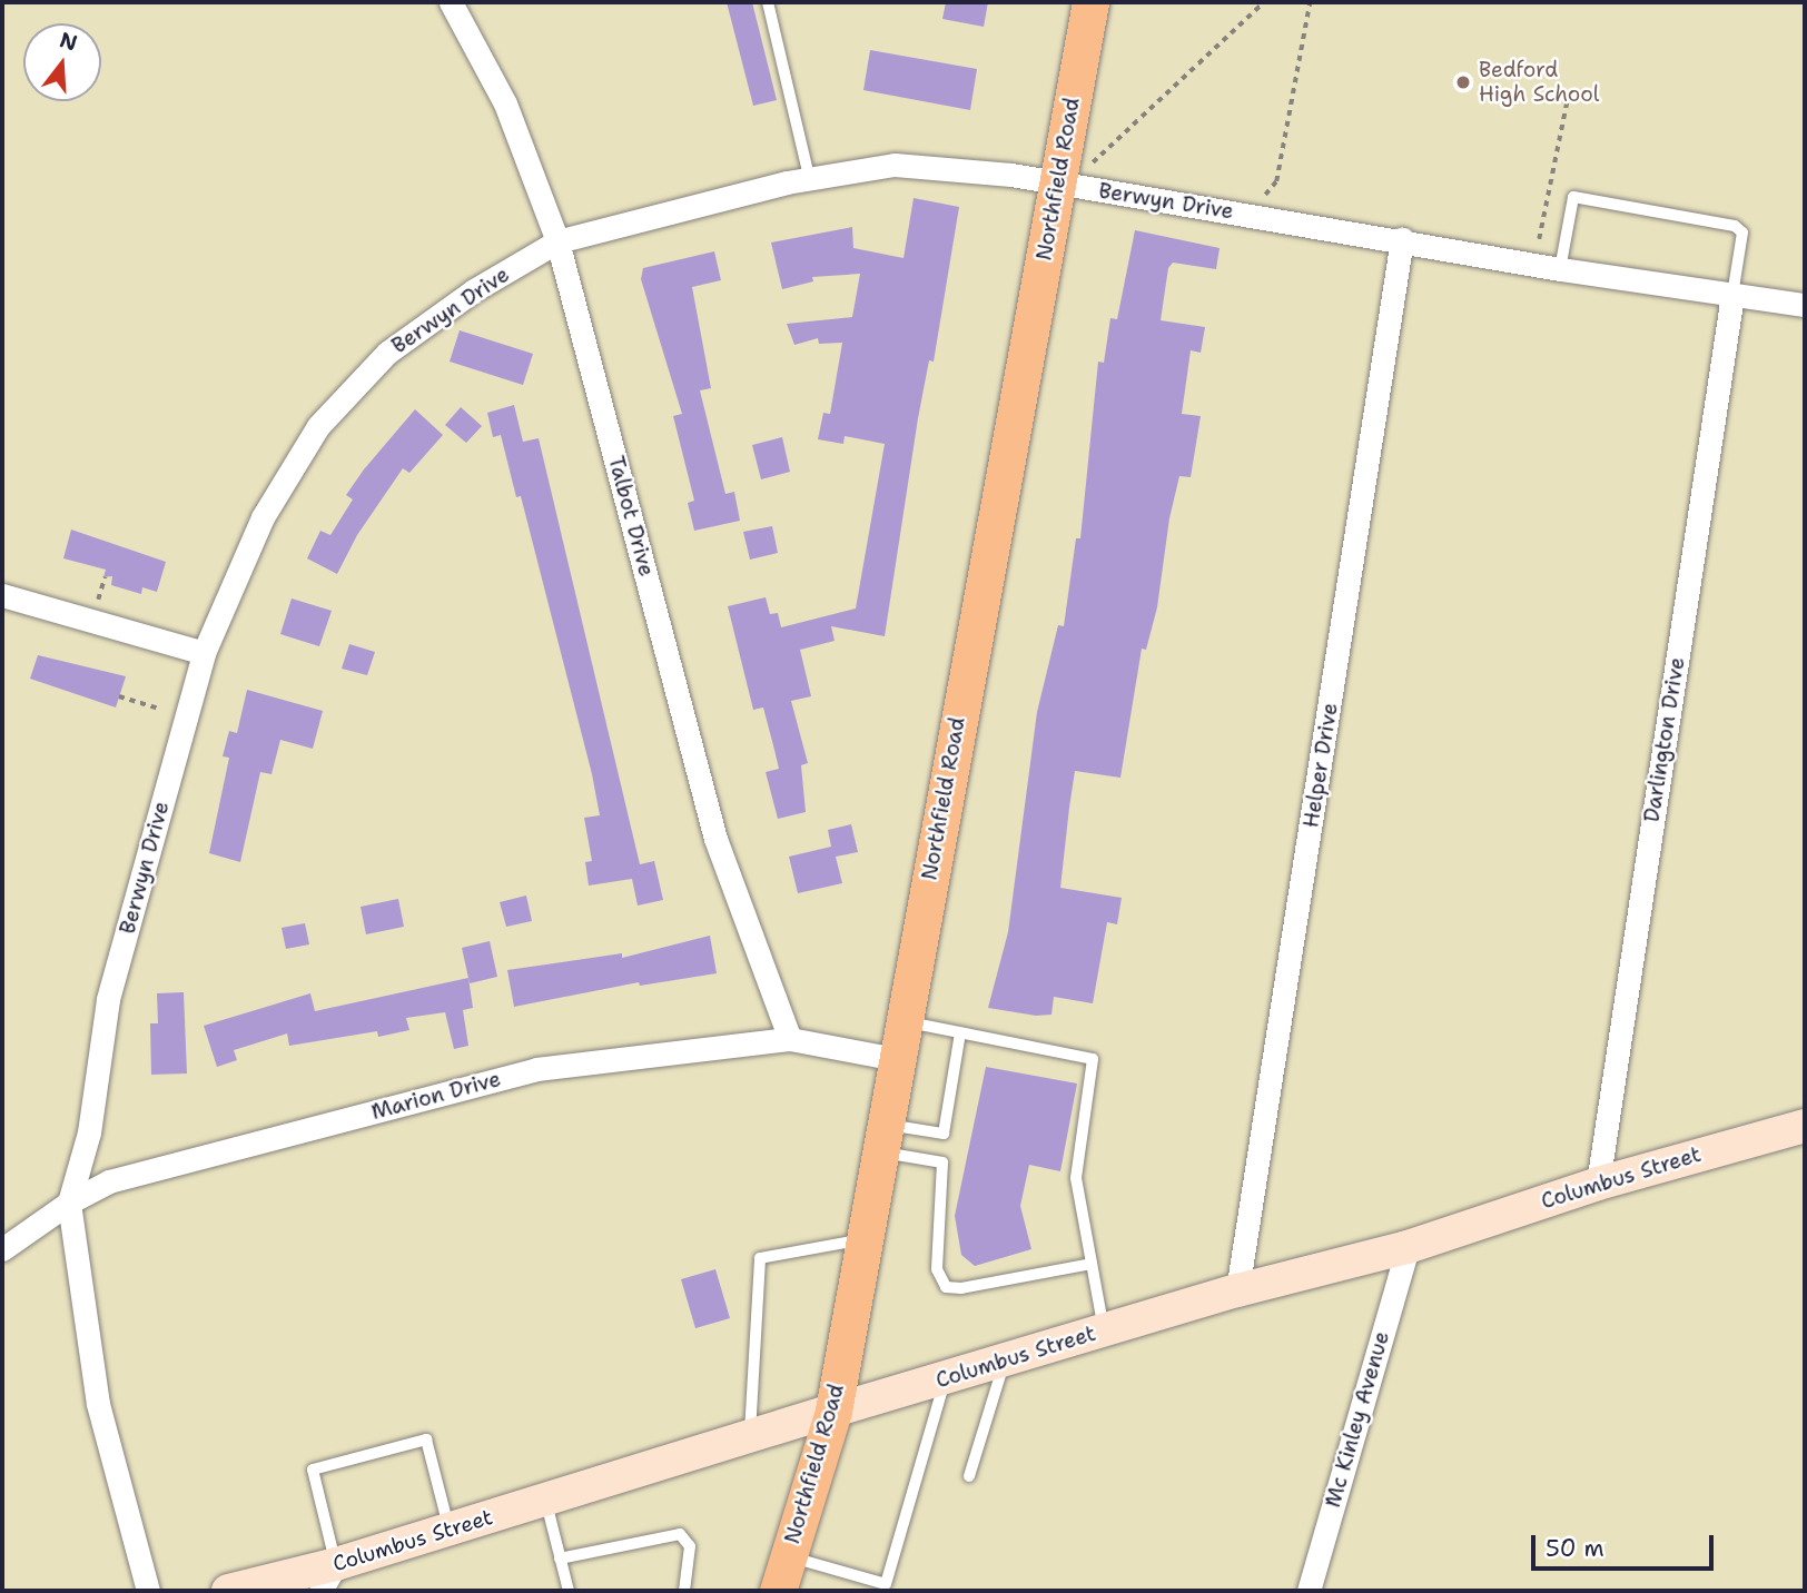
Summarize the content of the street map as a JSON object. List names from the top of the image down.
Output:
{
  "streets": {
    "main road": ["Northfield Road"],
    "street": [
      "Berwyn Drive",
      "Talbot Drive",
      "Darlington Drive",
      "Helper Drive",
      "Marion Drive",
      "Columbus Street",
      "Mc Kinley Avenue"
    ]
  },
  "crossings": [
    ["Northfield Road", "Berwyn Drive"],
    ["Northfield Road", "Marion Drive"],
    ["Northfield Road", "Columbus Street"],
    ["Berwyn Drive", "Talbot Drive"],
    ["Berwyn Drive", "Darlington Drive"],
    ["Berwyn Drive", "Helper Drive"],
    ["Berwyn Drive", "Marion Drive"],
    ["Talbot Drive", "Marion Drive"],
    ["Darlington Drive", "Columbus Street"],
    ["Helper Drive", "Columbus Street"],
    ["Columbus Street", "Mc Kinley Avenue"]
  ],
  "places": ["Bedford High School"],
  "scale_bar": "50 m",
  "north": "top"
}
